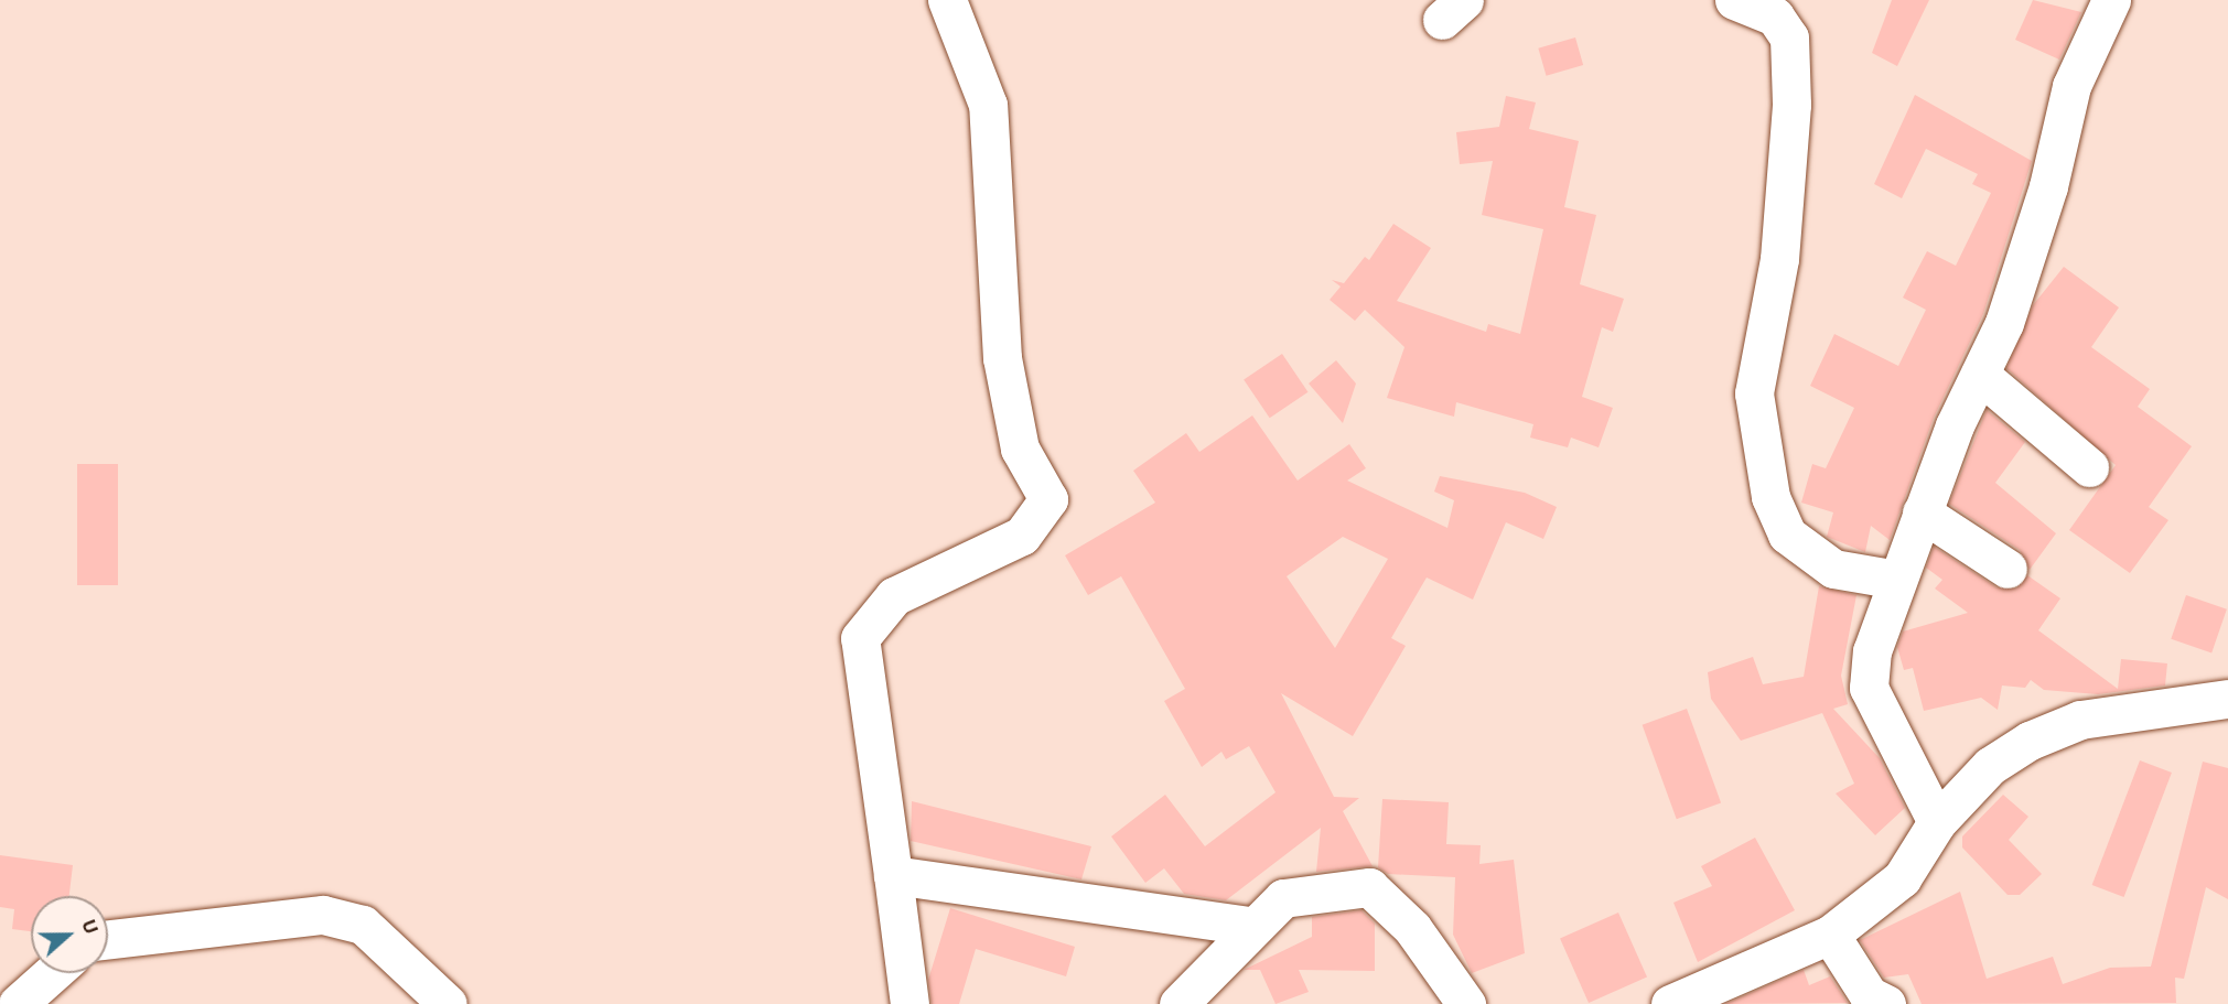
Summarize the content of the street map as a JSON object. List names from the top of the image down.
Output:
{
  "north": "right"
}
